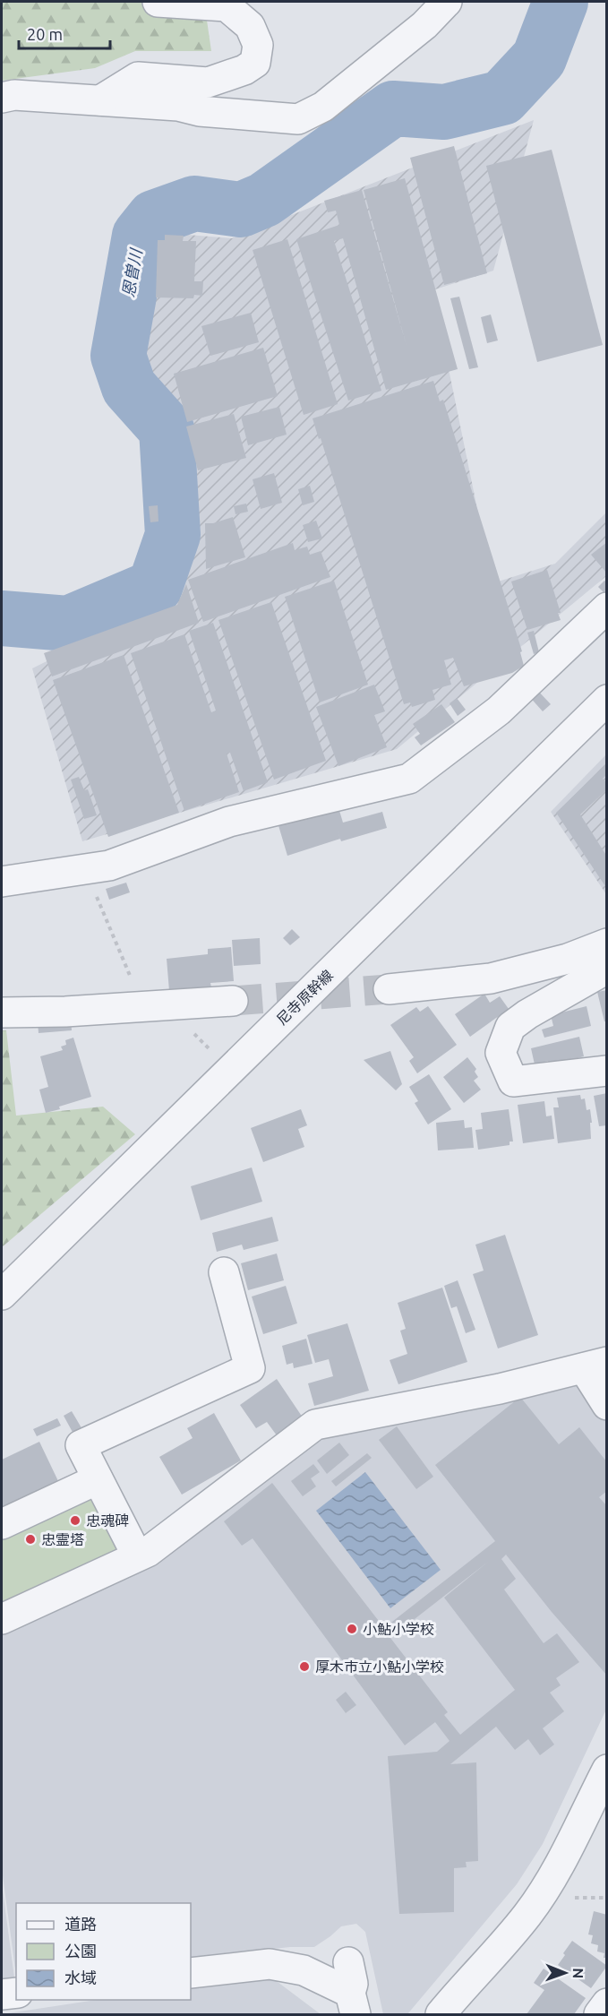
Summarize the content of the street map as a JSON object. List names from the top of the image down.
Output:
{
  "streets": {
    "street": ["尼寺原幹線"]
  },
  "water": ["恩曽川"],
  "places": [
    "忠魂碑",
    "忠霊塔",
    "小鮎小学校",
    "厚木市立小鮎小学校"
  ],
  "legend": ["道路", "公園", "水域"],
  "scale_bar": "20 m",
  "north": "right"
}
